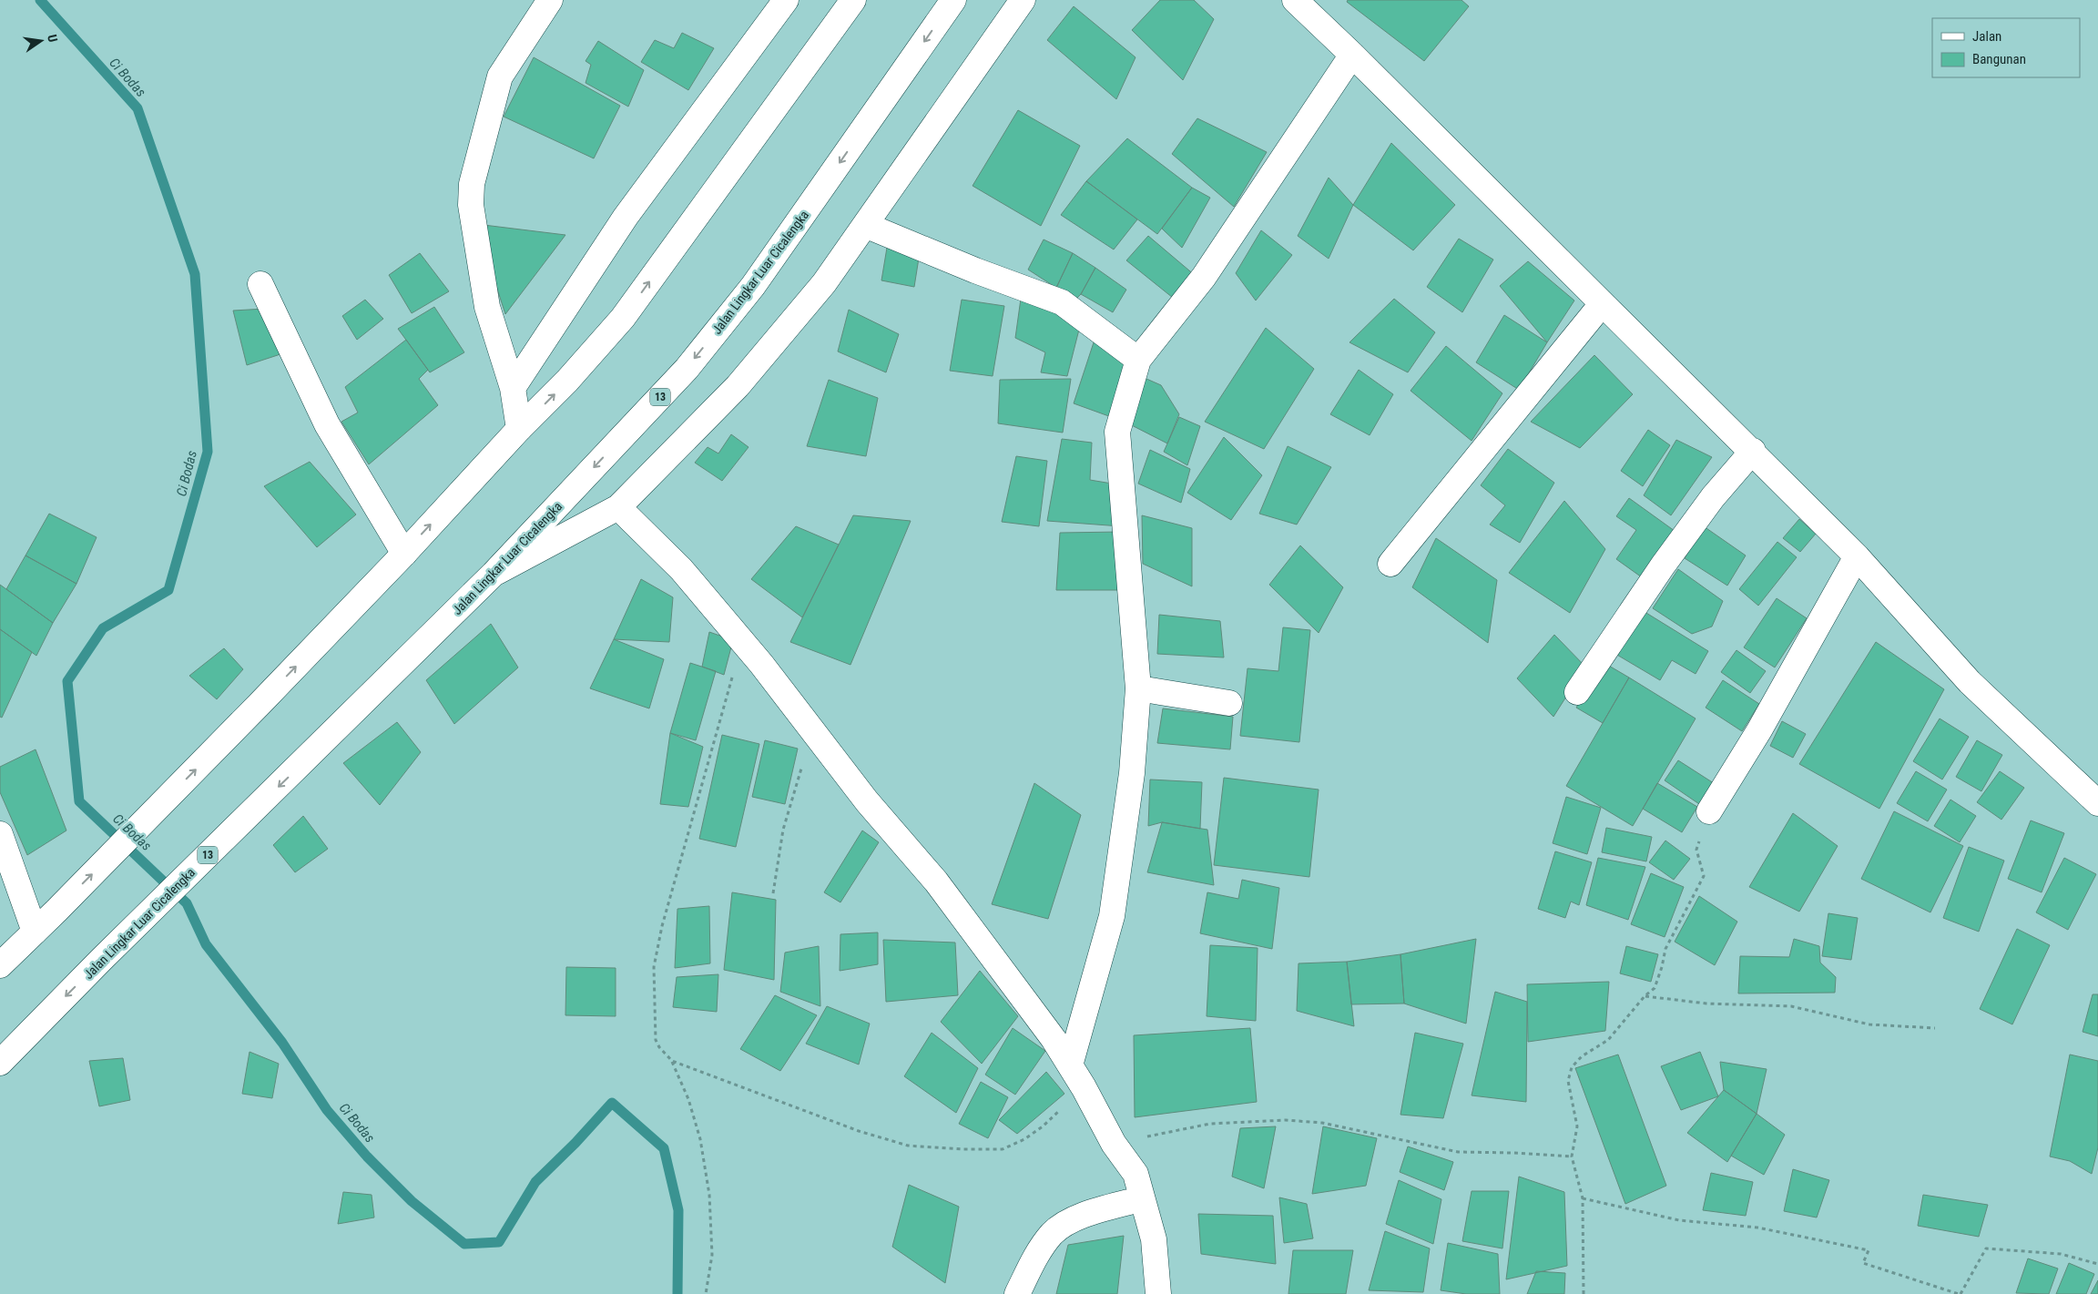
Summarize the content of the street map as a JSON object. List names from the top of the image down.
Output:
{
  "streets": {
    "main road": ["Jalan Lingkar Luar Cicalengka", "13"]
  },
  "water": ["Ci Bodas"],
  "legend": ["Jalan", "Bangunan"],
  "north": "right"
}
